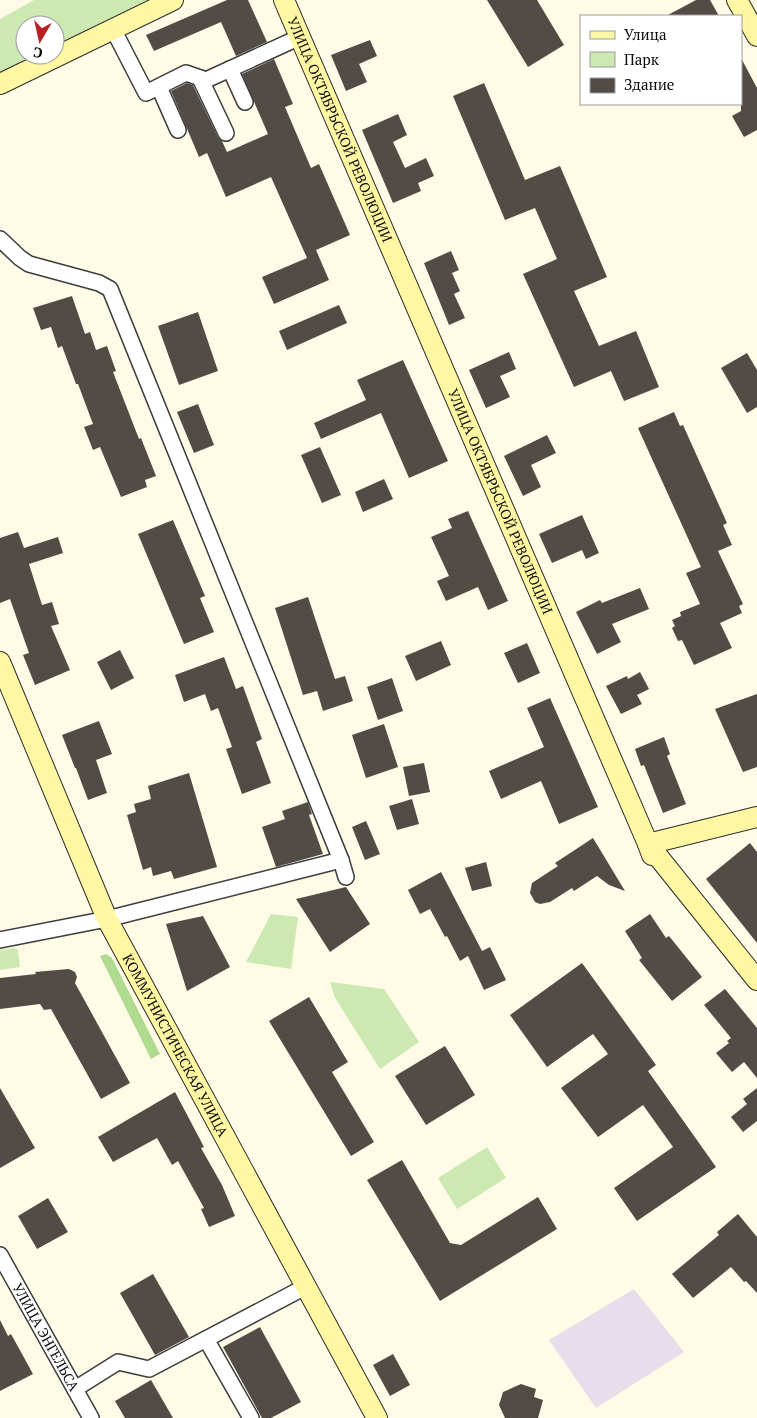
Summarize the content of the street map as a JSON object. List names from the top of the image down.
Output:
{
  "streets": {
    "street": ["УЛИЦА ОКТЯБРЬСКОЙ РЕВОЛЮЦИИ", "КОММУНИСТИЧЕСКАЯ УЛИЦА", "УЛИЦА ЭНГЕЛЬСА"]
  },
  "legend": ["Улица", "Парк", "Здание"],
  "north": "bottom"
}
